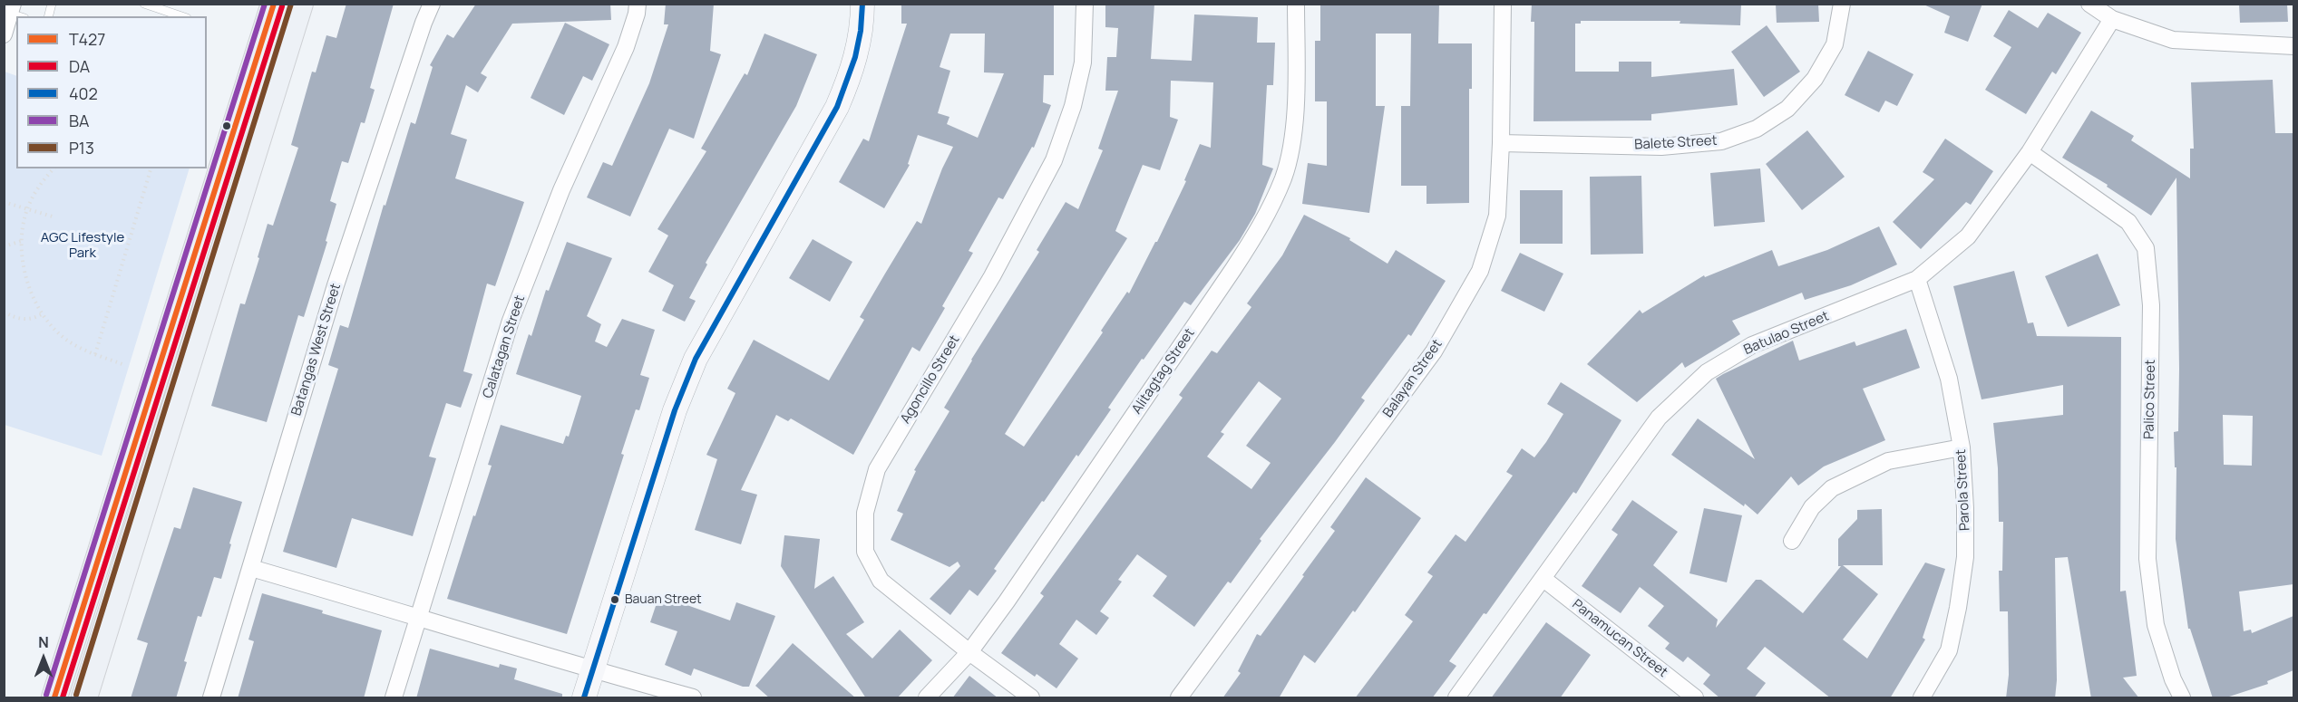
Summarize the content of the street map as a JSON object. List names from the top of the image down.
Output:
{
  "streets": {
    "street": [
      "Balete Street",
      "Batulao Street",
      "Calatagan Street",
      "Batangas West Street",
      "Alitagtag Street",
      "Balayan Street",
      "Agoncillo Street",
      "Palico Street",
      "Parola Street",
      "Panamucan Street"
    ]
  },
  "crossings": [
    ["Balete Street", "Balayan Street"],
    ["Batulao Street", "Palico Street"],
    ["Batulao Street", "Parola Street"],
    ["Batulao Street", "Panamucan Street"],
    ["Alitagtag Street", "Agoncillo Street"]
  ],
  "parks": ["AGC Lifestyle Park"],
  "places": ["Bauan Street"],
  "lines": [
    "transit line T427",
    "transit line 402",
    "transit line BA",
    "transit line P13",
    "transit line DA"
  ],
  "legend": [
    "T427",
    "DA",
    "402",
    "BA",
    "P13"
  ],
  "north": "top"
}
